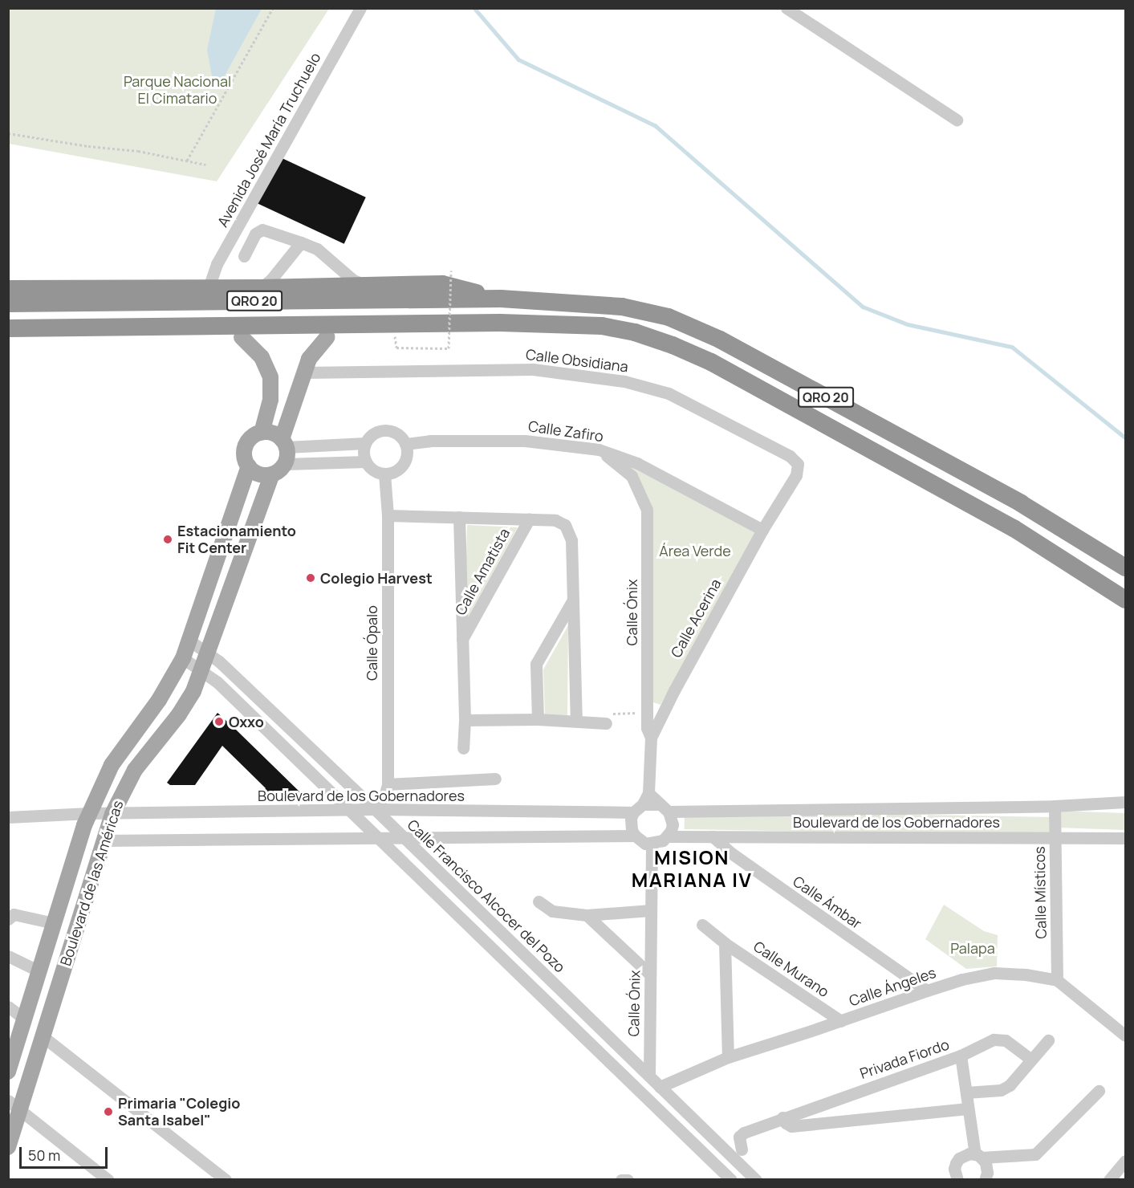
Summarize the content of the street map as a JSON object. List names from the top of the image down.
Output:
{
  "streets": {
    "highway": ["QRO 20"],
    "main road": ["Boulevard de las Américas"],
    "street": [
      "Avenida José María Truchuelo",
      "Calle Obsidiana",
      "Calle Zafiro",
      "Calle Amatista",
      "Calle Ónix",
      "Calle Acerina",
      "Calle Ópalo",
      "Boulevard de los Gobernadores",
      "Calle Místicos",
      "Calle Francisco Alcocer del Pozo",
      "Calle Ámbar",
      "Calle Murano",
      "Calle Ángeles",
      "Privada Fiordo"
    ]
  },
  "crossings": [
    ["Calle Obsidiana", "Calle Acerina"],
    ["Calle Zafiro", "Calle Ónix"],
    ["Calle Zafiro", "Calle Acerina"],
    ["Calle Zafiro", "Calle Ópalo"],
    ["Calle Amatista", "Calle Ópalo"],
    ["Calle Ónix", "Calle Acerina"],
    ["Calle Ónix", "Boulevard de los Gobernadores"],
    ["Calle Ónix", "Calle Francisco Alcocer del Pozo"],
    ["Calle Ópalo", "Boulevard de los Gobernadores"],
    ["Calle Ópalo", "Calle Francisco Alcocer del Pozo"],
    ["Boulevard de los Gobernadores", "Boulevard de las Américas"],
    ["Boulevard de los Gobernadores", "Calle Místicos"],
    ["Boulevard de los Gobernadores", "Calle Francisco Alcocer del Pozo"],
    ["Boulevard de los Gobernadores", "Calle Ámbar"],
    ["Boulevard de las Américas", "Calle Francisco Alcocer del Pozo"],
    ["Calle Místicos", "Calle Ángeles"],
    ["Calle Francisco Alcocer del Pozo", "Calle Ángeles"],
    ["Calle Ámbar", "Calle Ángeles"],
    ["Calle Murano", "Calle Ángeles"]
  ],
  "districts": ["MISION MARIANA IV"],
  "parks": ["Parque Nacional El Cimatario", "Área Verde", "Palapa"],
  "places": [
    "Estacionamiento Fit Center",
    "Colegio Harvest",
    "Oxxo",
    "Primaria \"Colegio Santa Isabel\""
  ],
  "scale_bar": "50 m"
}
